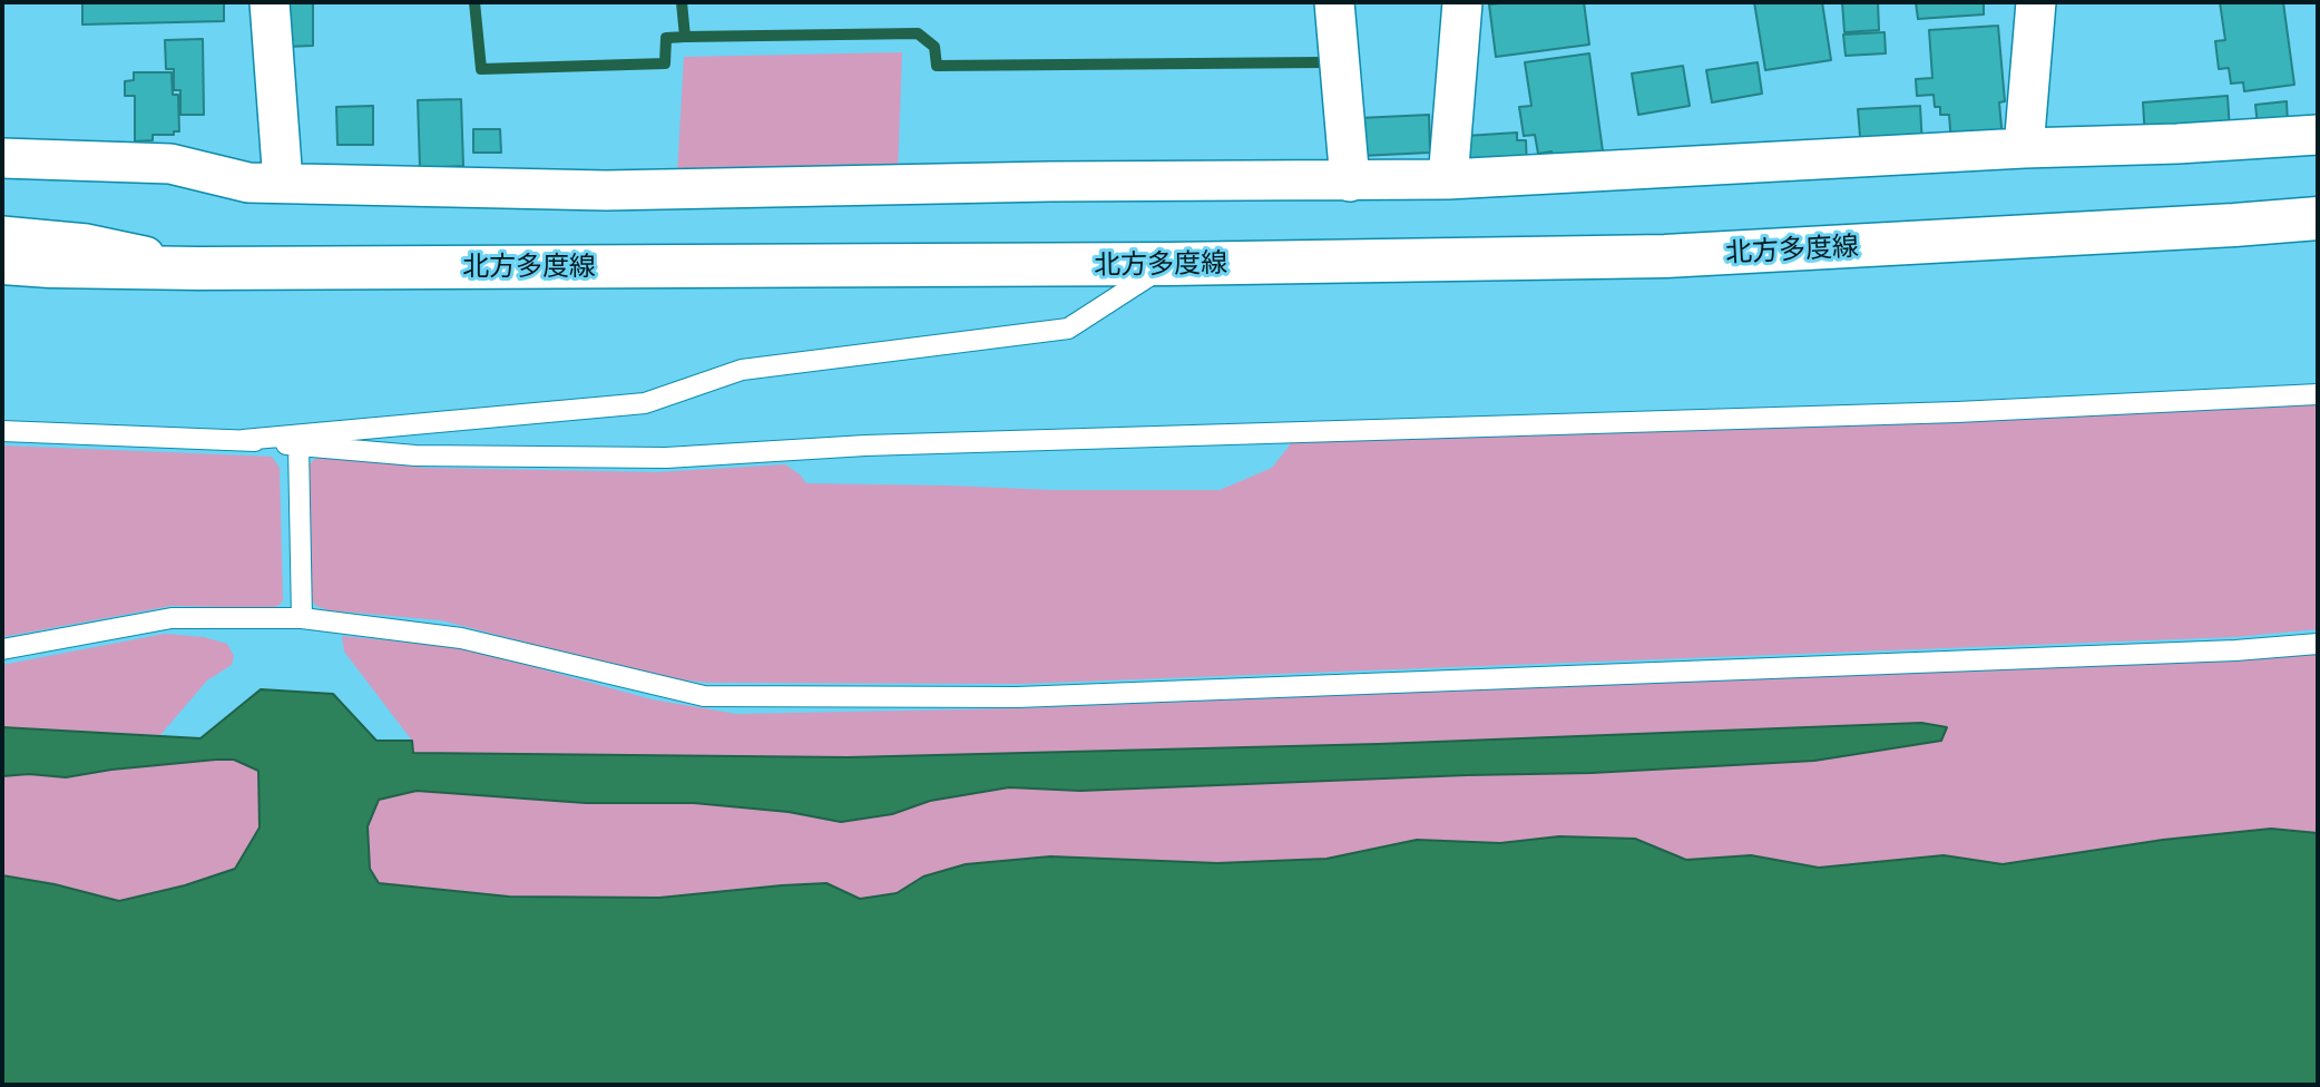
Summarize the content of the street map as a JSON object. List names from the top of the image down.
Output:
{
  "streets": {
    "main road": ["北方多度線"]
  }
}
